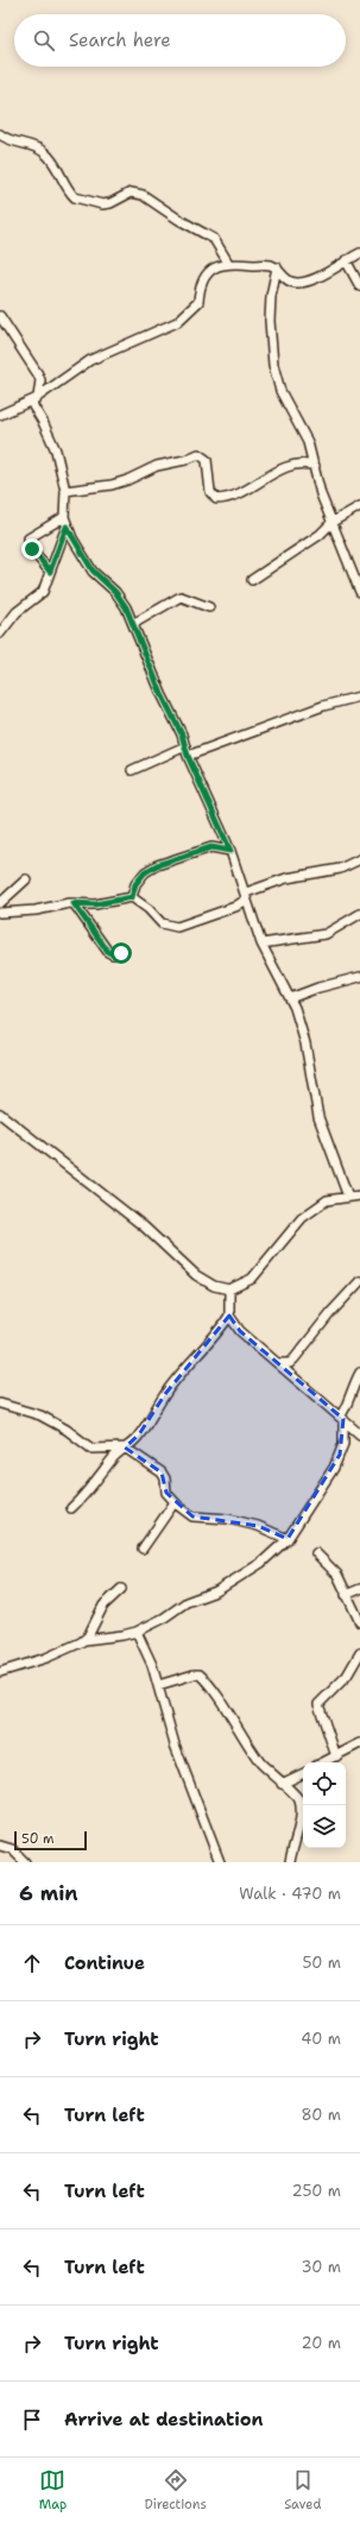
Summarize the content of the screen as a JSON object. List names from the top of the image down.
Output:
{
  "scale_bar": "50 m",
  "page": {
    "search": "Search here",
    "scale": "50 m",
    "heading": ["6 min", "Walk · 470 m"],
    "list": [
      ["Continue", "50 m"],
      ["Turn right", "40 m"],
      ["Turn left", "80 m"],
      ["Turn left", "250 m"],
      ["Turn left", "30 m"],
      ["Turn right", "20 m"],
      "Arrive at destination"
    ],
    "nav": ["Map", "Directions", "Saved"]
  }
}
